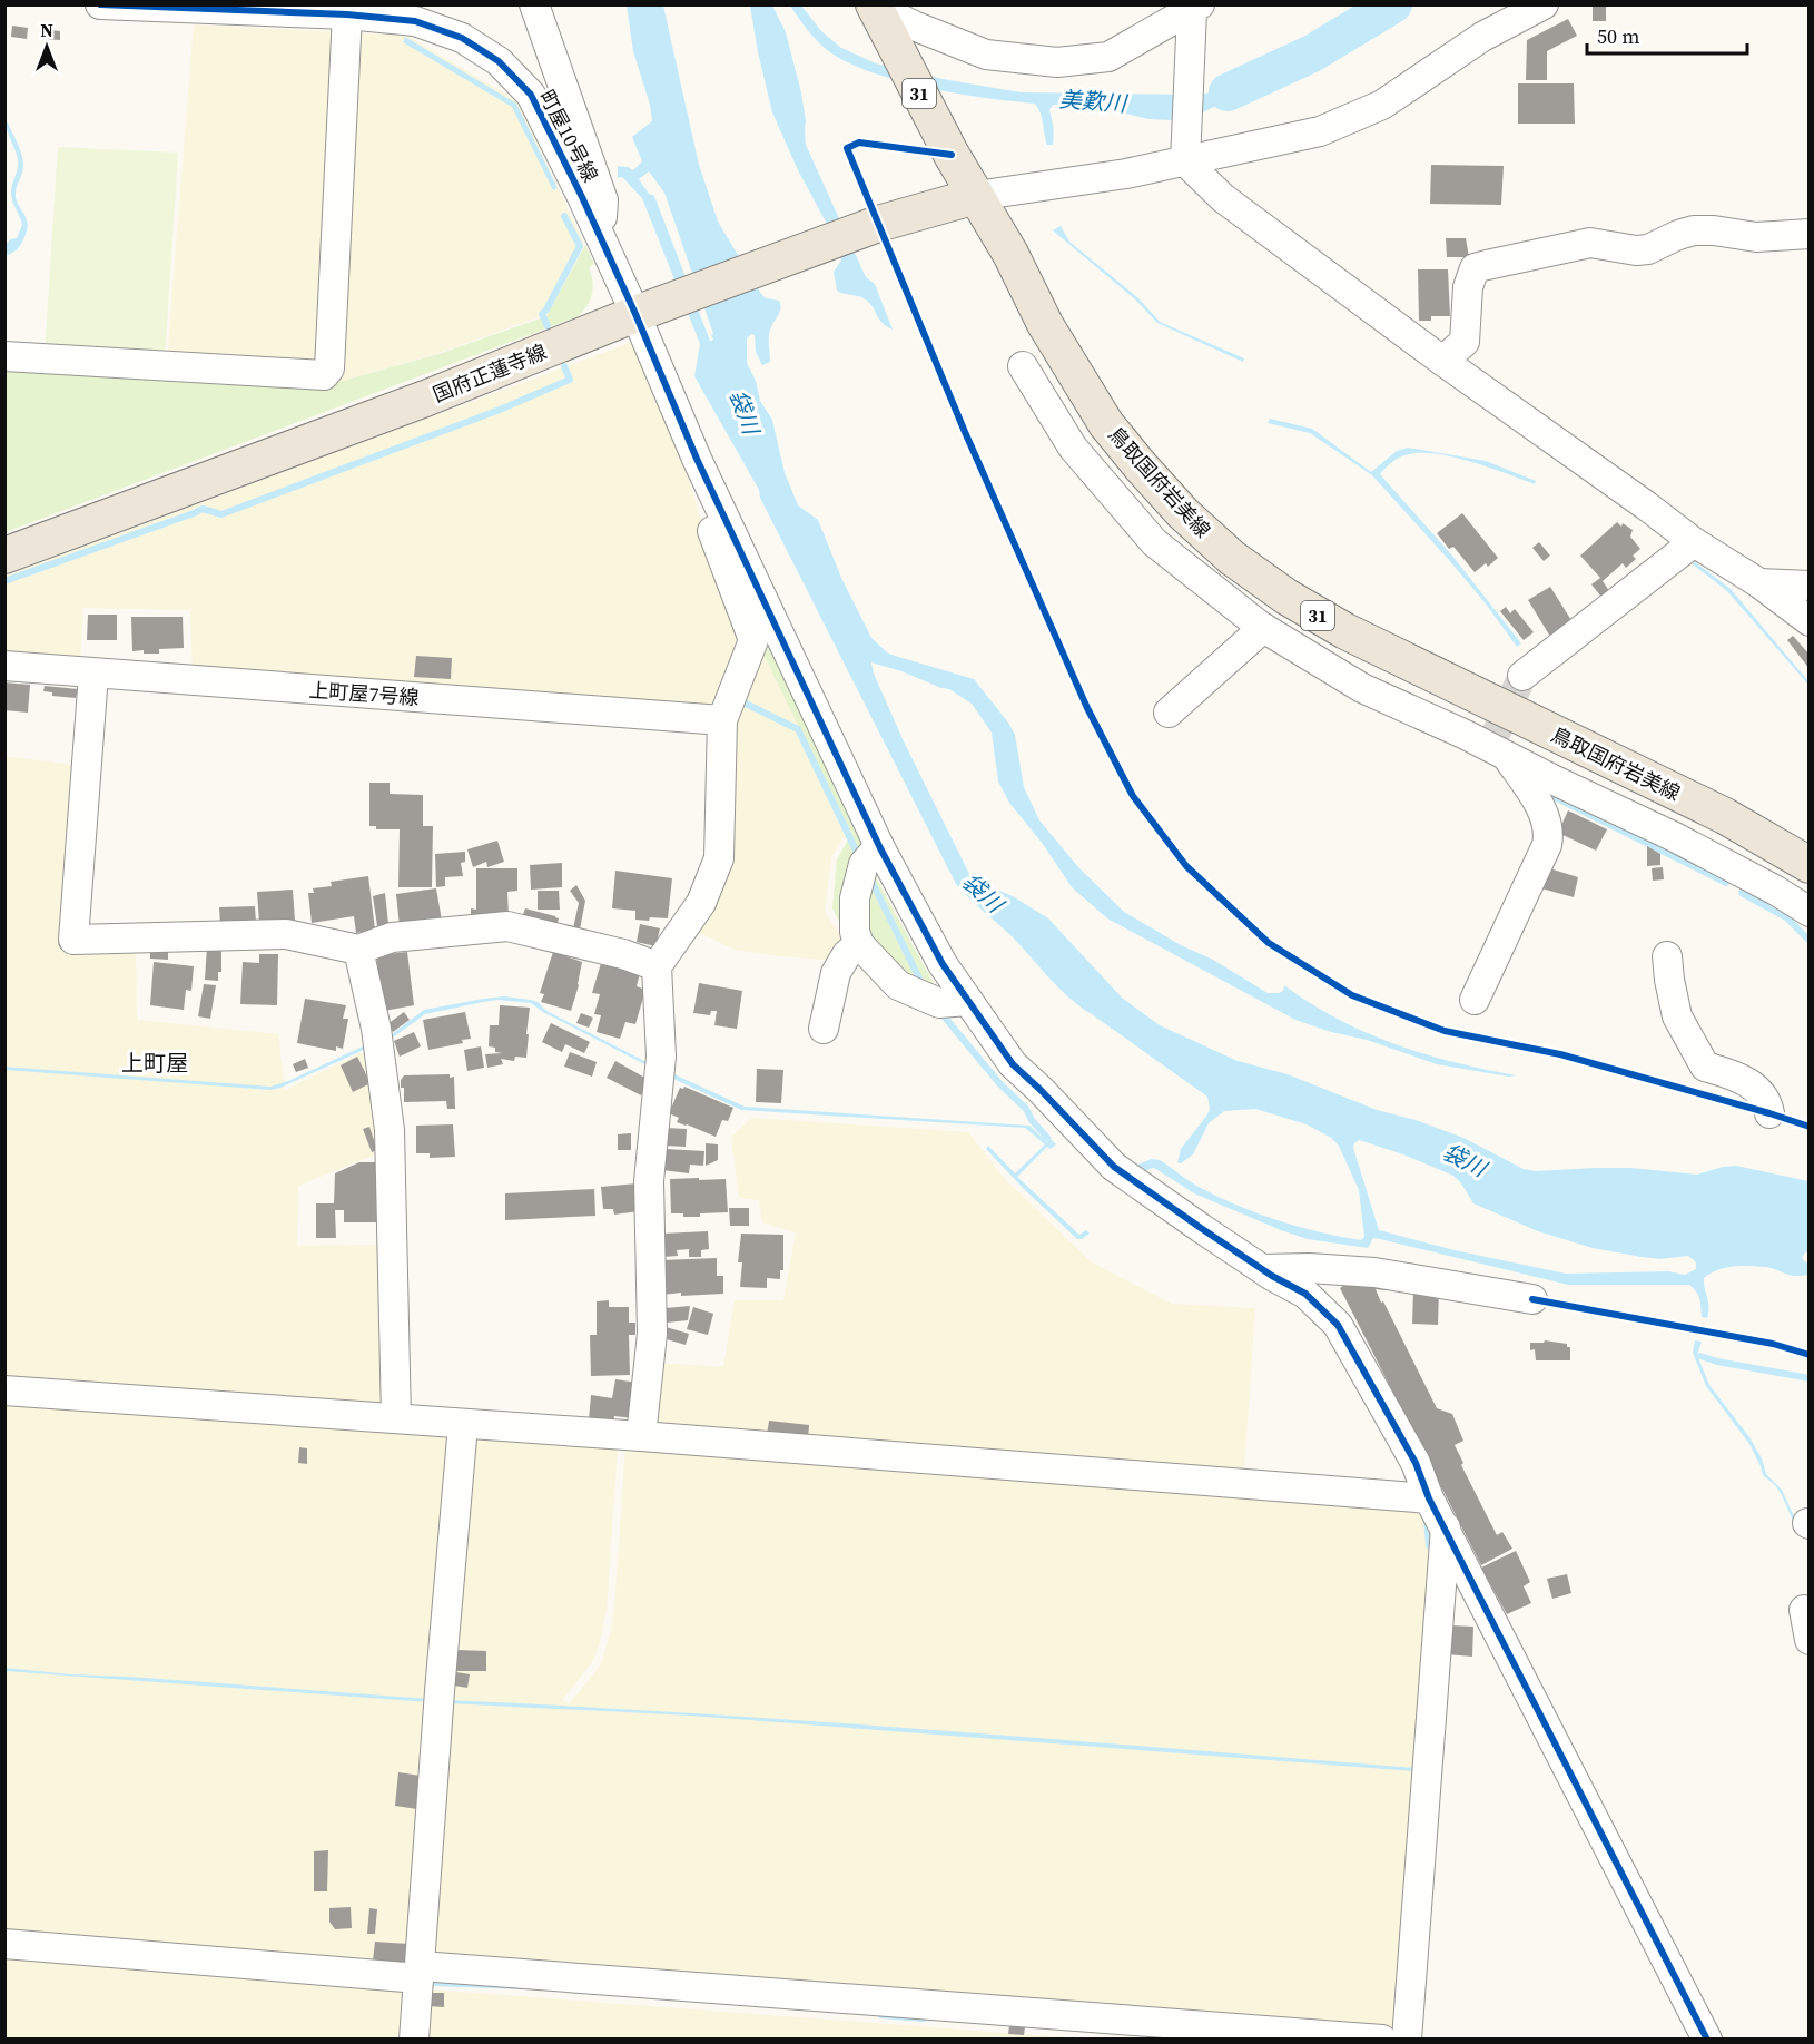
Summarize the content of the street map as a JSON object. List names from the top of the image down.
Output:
{
  "streets": {
    "main road": ["31", "国府正蓮寺線", "鳥取国府岩美線"],
    "street": ["町屋10号線", "上町屋7号線"]
  },
  "crossings": [
    ["町屋10号線", "国府正蓮寺線"],
    ["国府正蓮寺線", "鳥取国府岩美線"]
  ],
  "districts": ["上町屋"],
  "water": ["美歎川", "袋川"],
  "scale_bar": "50 m",
  "north": "top"
}
